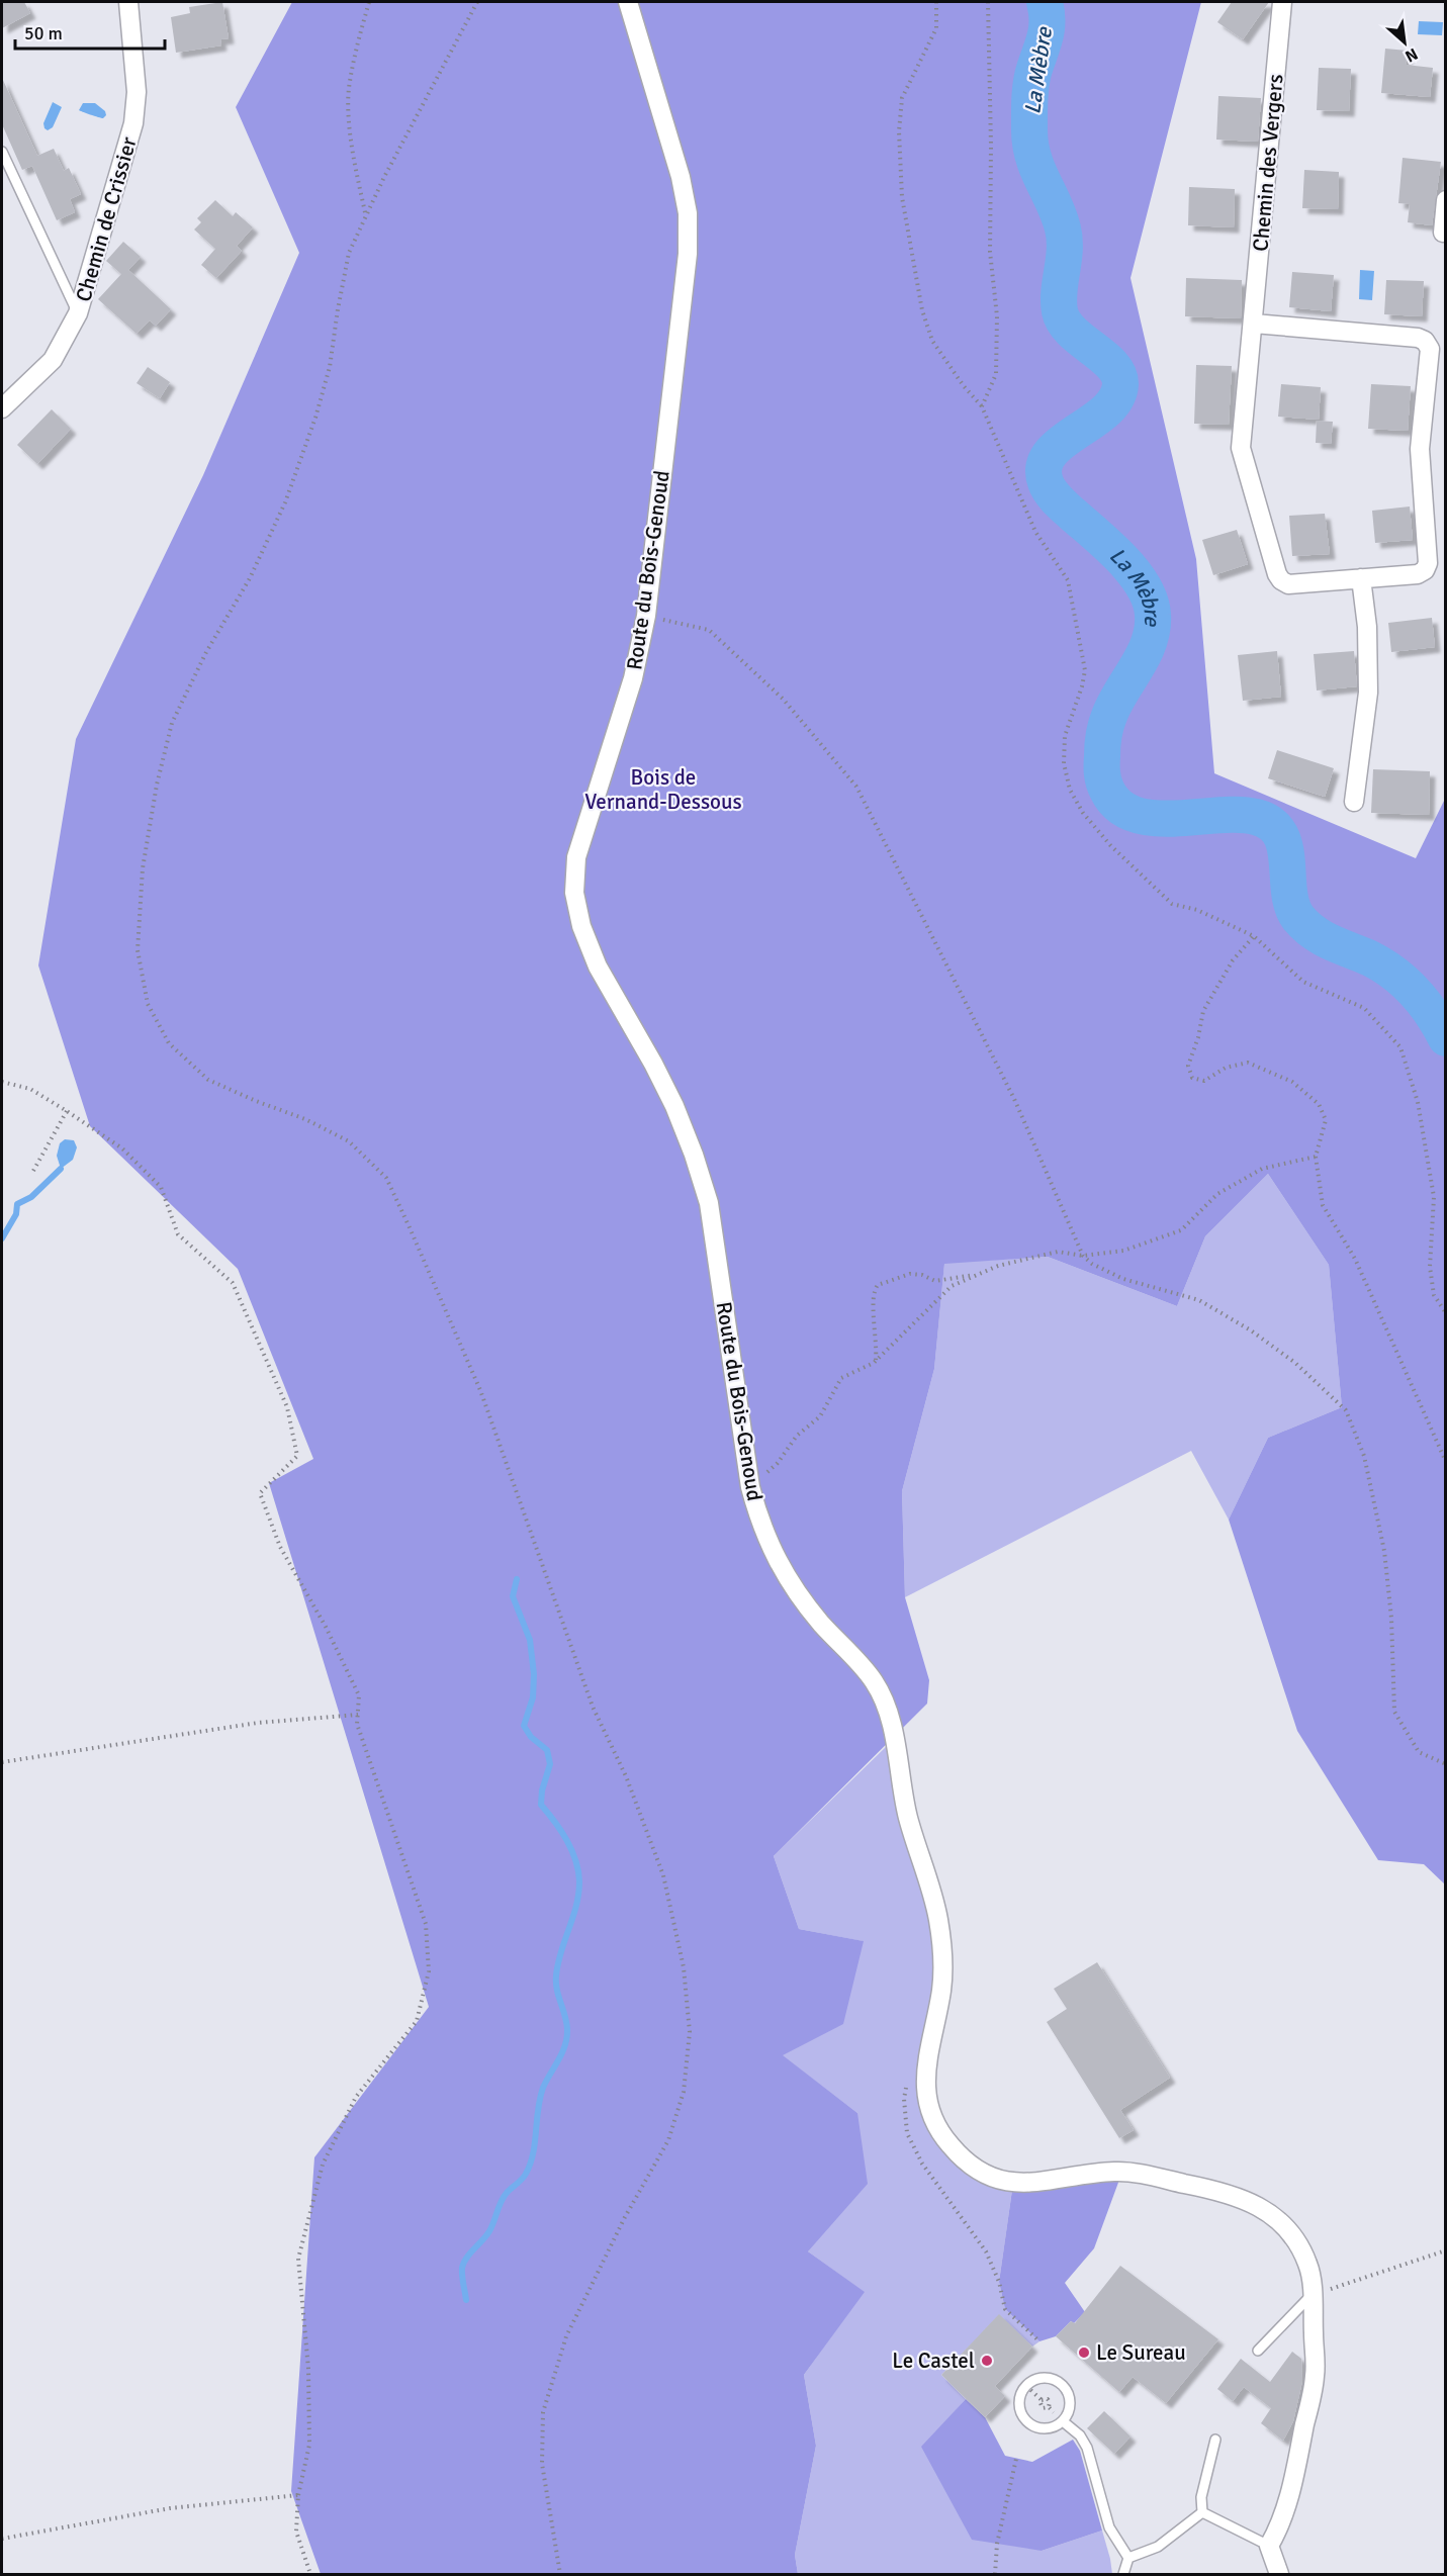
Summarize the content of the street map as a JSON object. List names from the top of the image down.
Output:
{
  "streets": {
    "street": ["Chemin des Vergers", "Chemin de Crissier", "Route du Bois-Genoud"]
  },
  "water": ["La Mèbre"],
  "parks": ["Bois de Vernand-Dessous"],
  "places": ["Le Sureau", "Le Castel"],
  "scale_bar": "50 m",
  "north": "bottom right"
}
